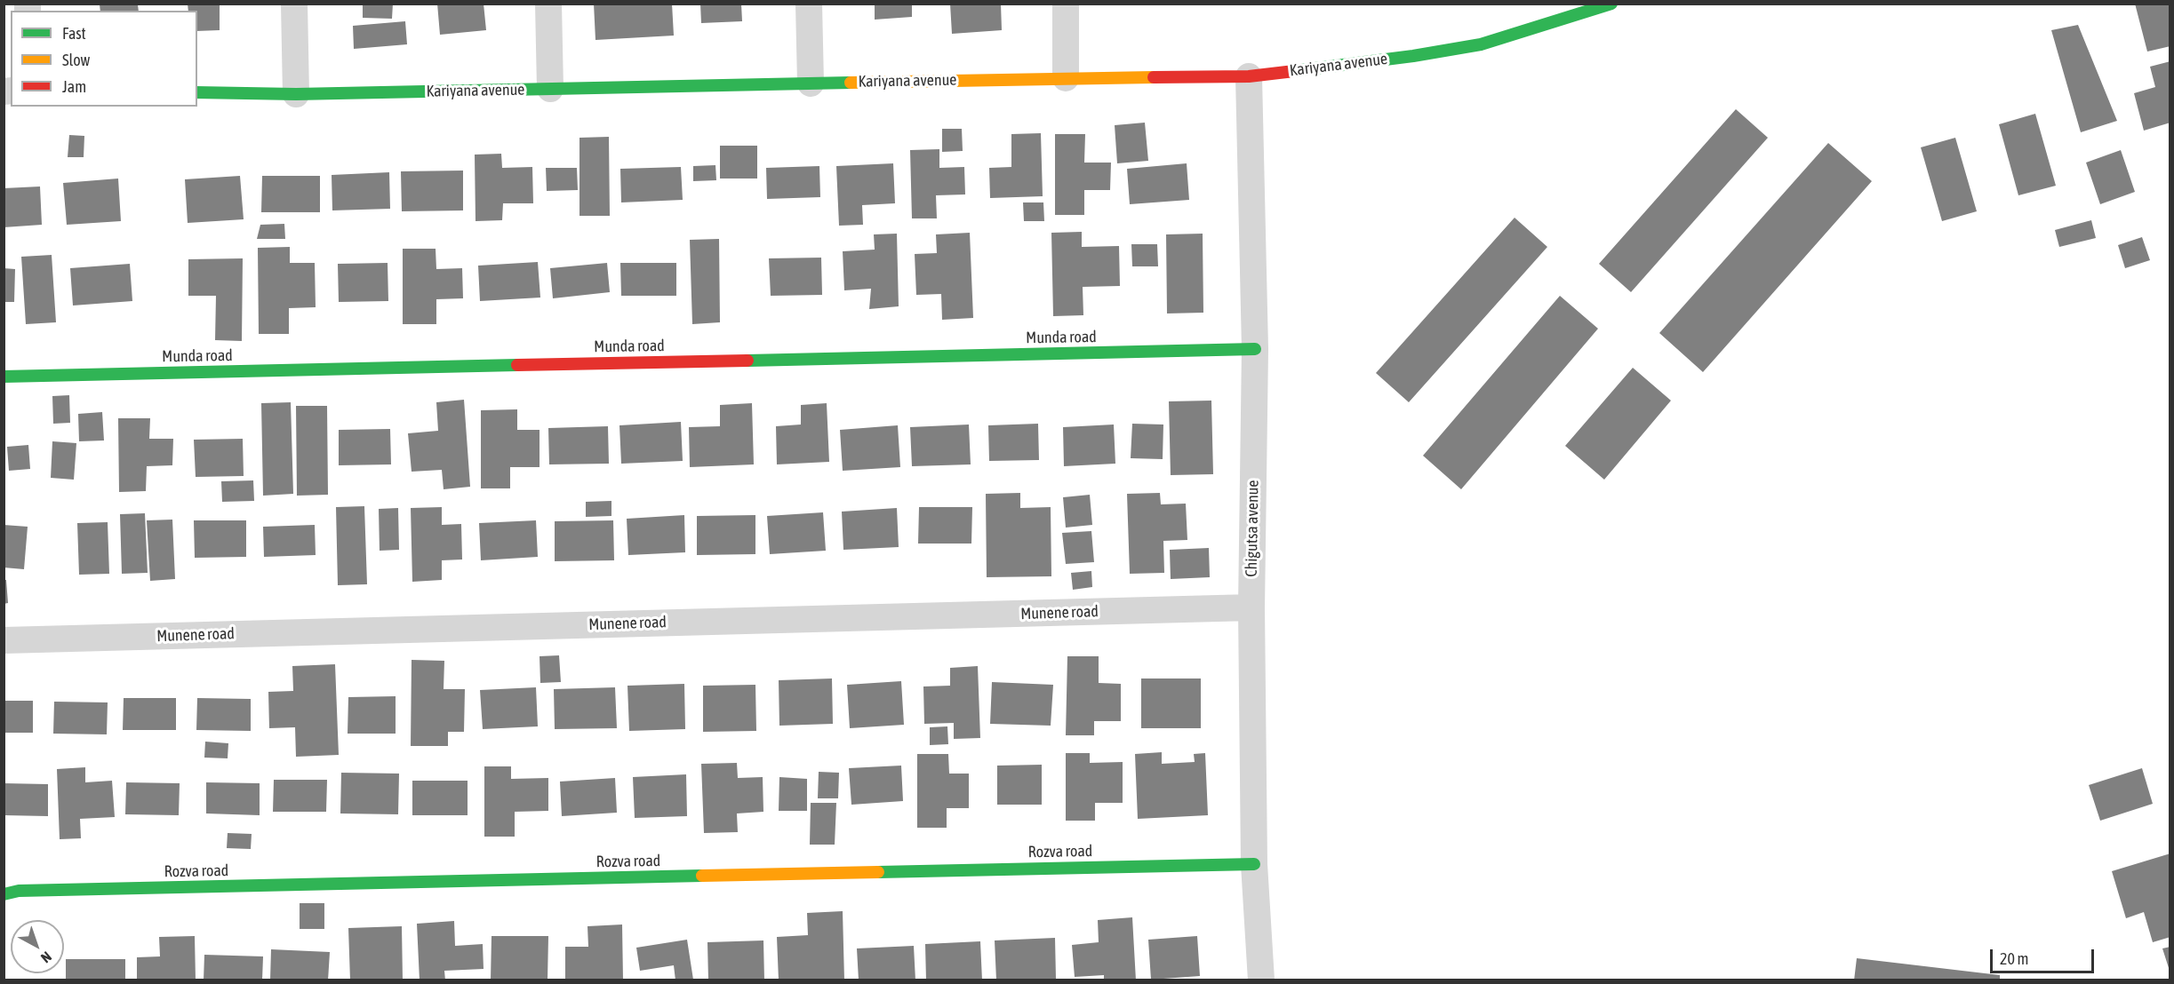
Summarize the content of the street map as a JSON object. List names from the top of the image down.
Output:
{
  "streets": {
    "street": [
      "Kariyana avenue",
      "Munda road",
      "Chigutsa avenue",
      "Munene road",
      "Rozva road"
    ]
  },
  "crossings": [
    ["Kariyana avenue", "Chigutsa avenue"],
    ["Munda road", "Chigutsa avenue"],
    ["Chigutsa avenue", "Munene road"],
    ["Chigutsa avenue", "Rozva road"]
  ],
  "legend": ["Fast", "Slow", "Jam"],
  "scale_bar": "20 m",
  "north": "bottom right"
}
